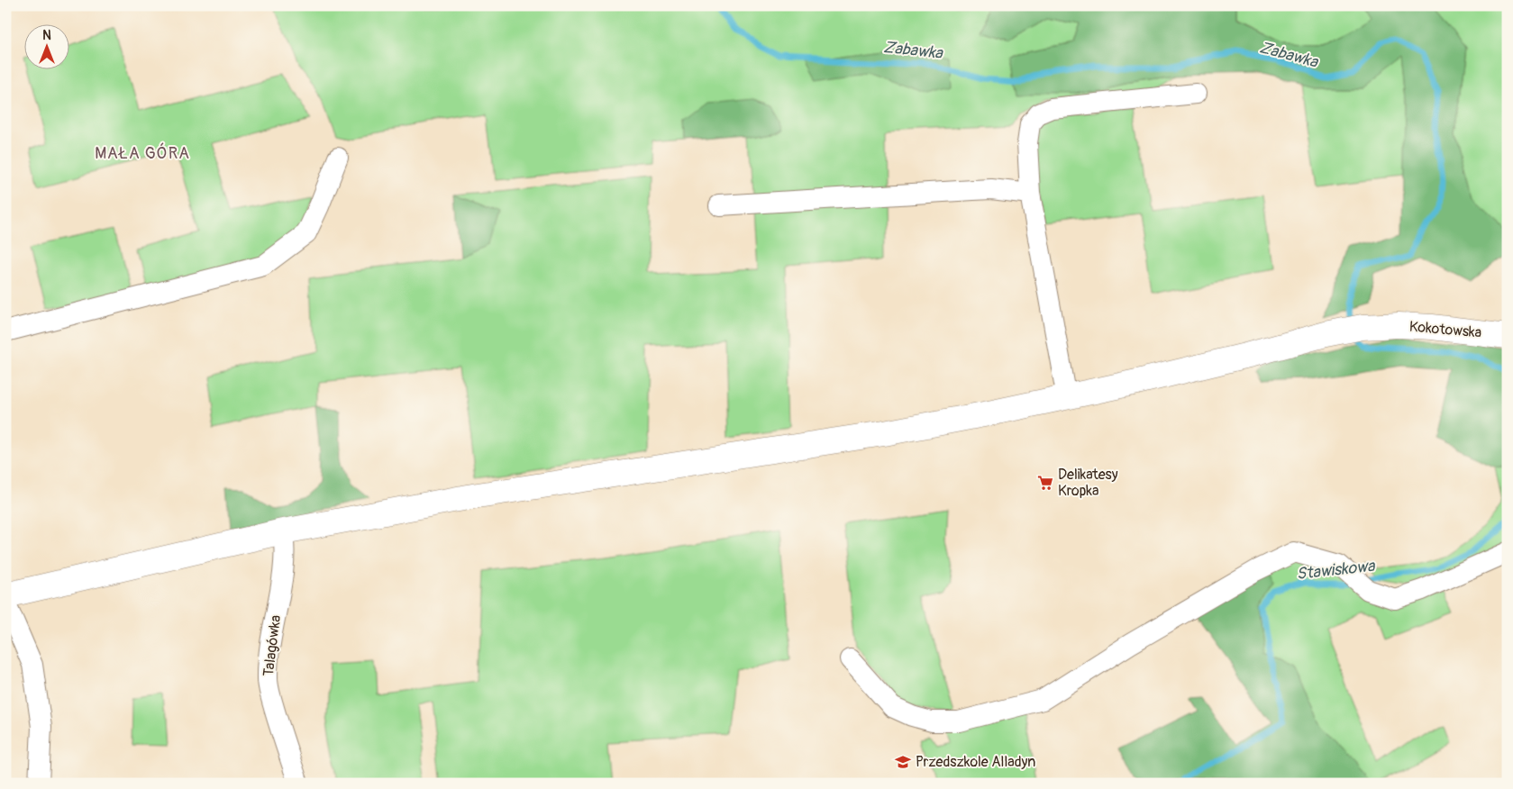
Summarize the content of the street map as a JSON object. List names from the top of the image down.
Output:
{
  "streets": {
    "street": ["Kokotowska", "Talagówka"]
  },
  "crossings": [
    ["Kokotowska", "Talagówka"]
  ],
  "districts": ["MAŁA GÓRA"],
  "water": ["Zabawka", "Stawiskowa"],
  "places": {
    "supermarket": ["Delikatesy Kropka"],
    "school or university": ["Przedszkole Alladyn"]
  },
  "north": "top"
}
